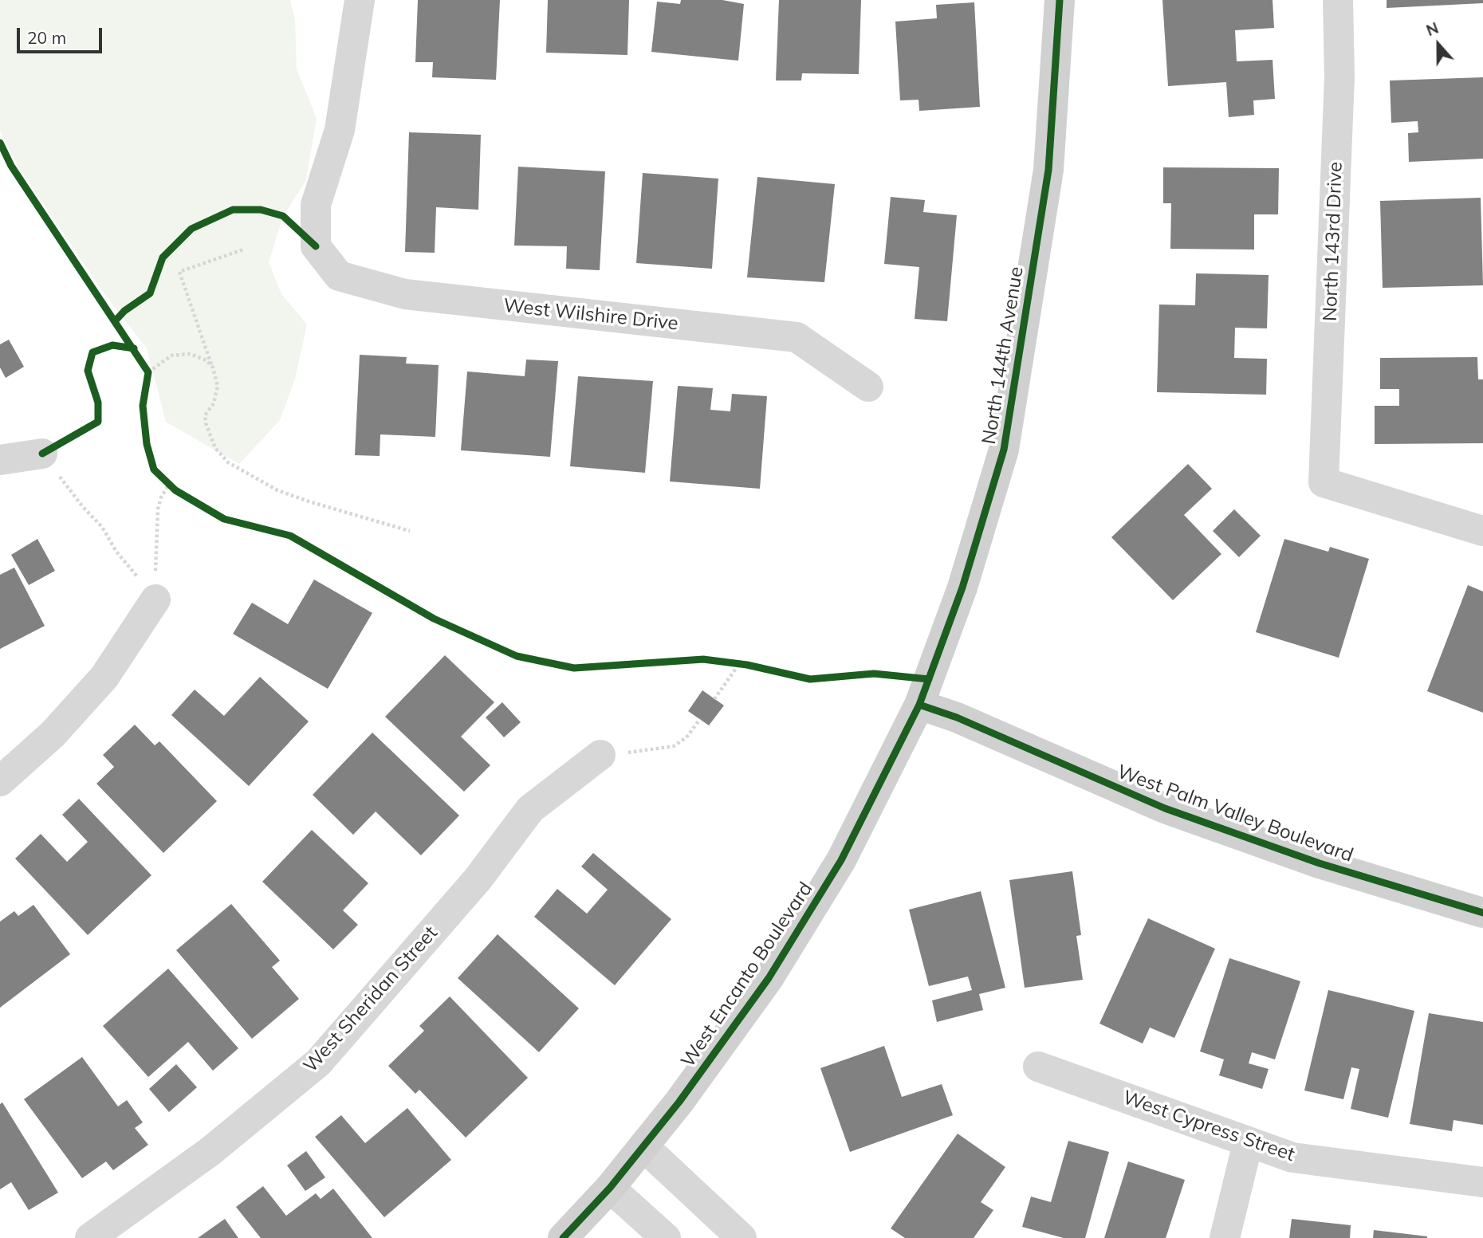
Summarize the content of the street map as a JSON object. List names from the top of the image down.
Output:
{
  "streets": {
    "main road": ["North 144th Avenue", "West Palm Valley Boulevard", "West Encanto Boulevard"],
    "street": [
      "North 143rd Drive",
      "West Wilshire Drive",
      "West Sheridan Street",
      "West Cypress Street"
    ]
  },
  "crossings": [
    ["North 144th Avenue", "West Palm Valley Boulevard"],
    ["North 144th Avenue", "West Encanto Boulevard"],
    ["West Palm Valley Boulevard", "West Encanto Boulevard"]
  ],
  "scale_bar": "20 m",
  "north": "top"
}
